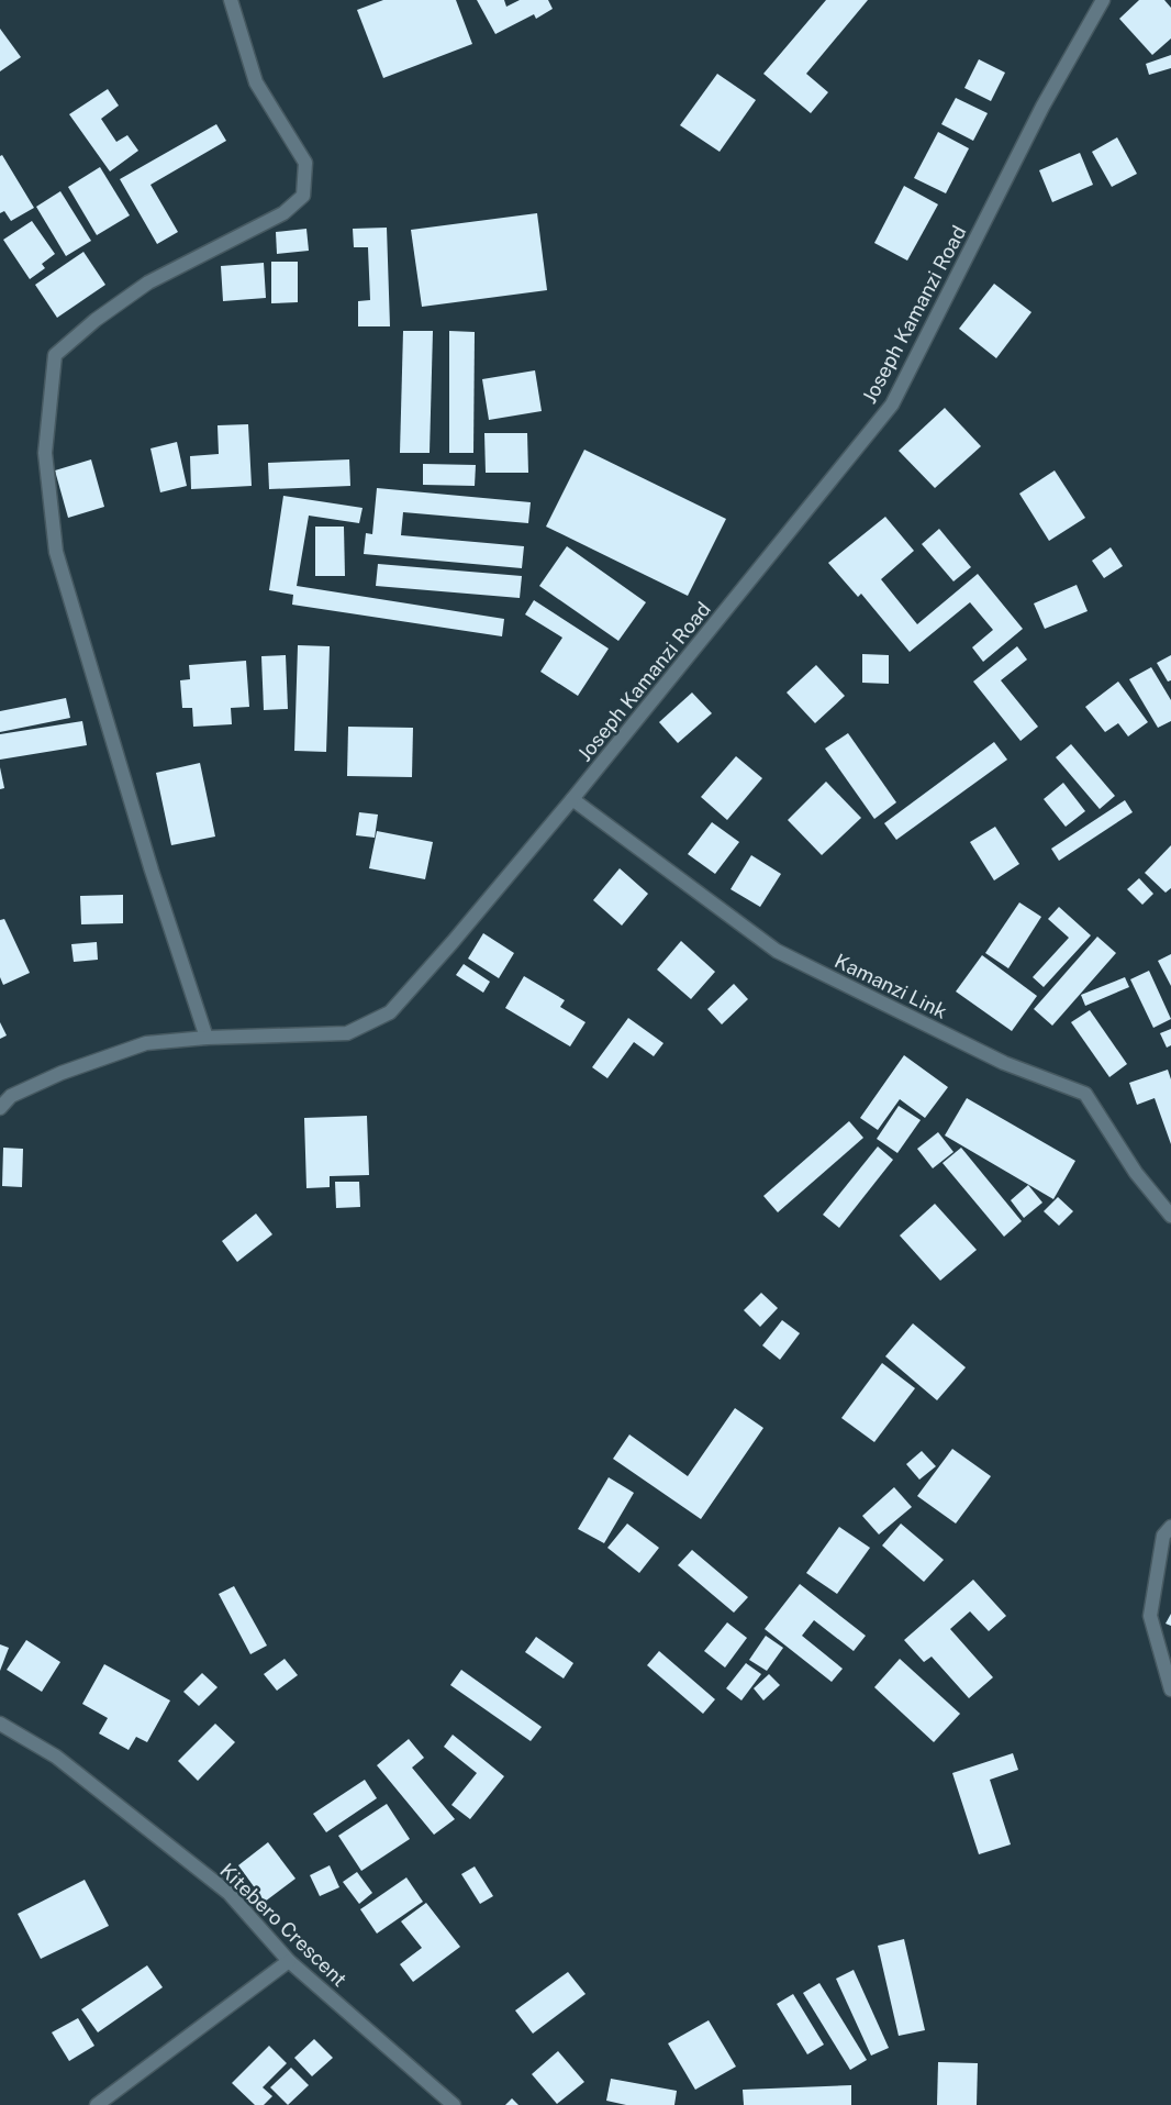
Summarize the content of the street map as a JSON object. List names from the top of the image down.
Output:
{
  "streets": {
    "street": ["Joseph Kamanzi Road", "Kamanzi Link", "Kitebero Crescent"]
  },
  "crossings": [
    ["Joseph Kamanzi Road", "Kamanzi Link"]
  ]
}
